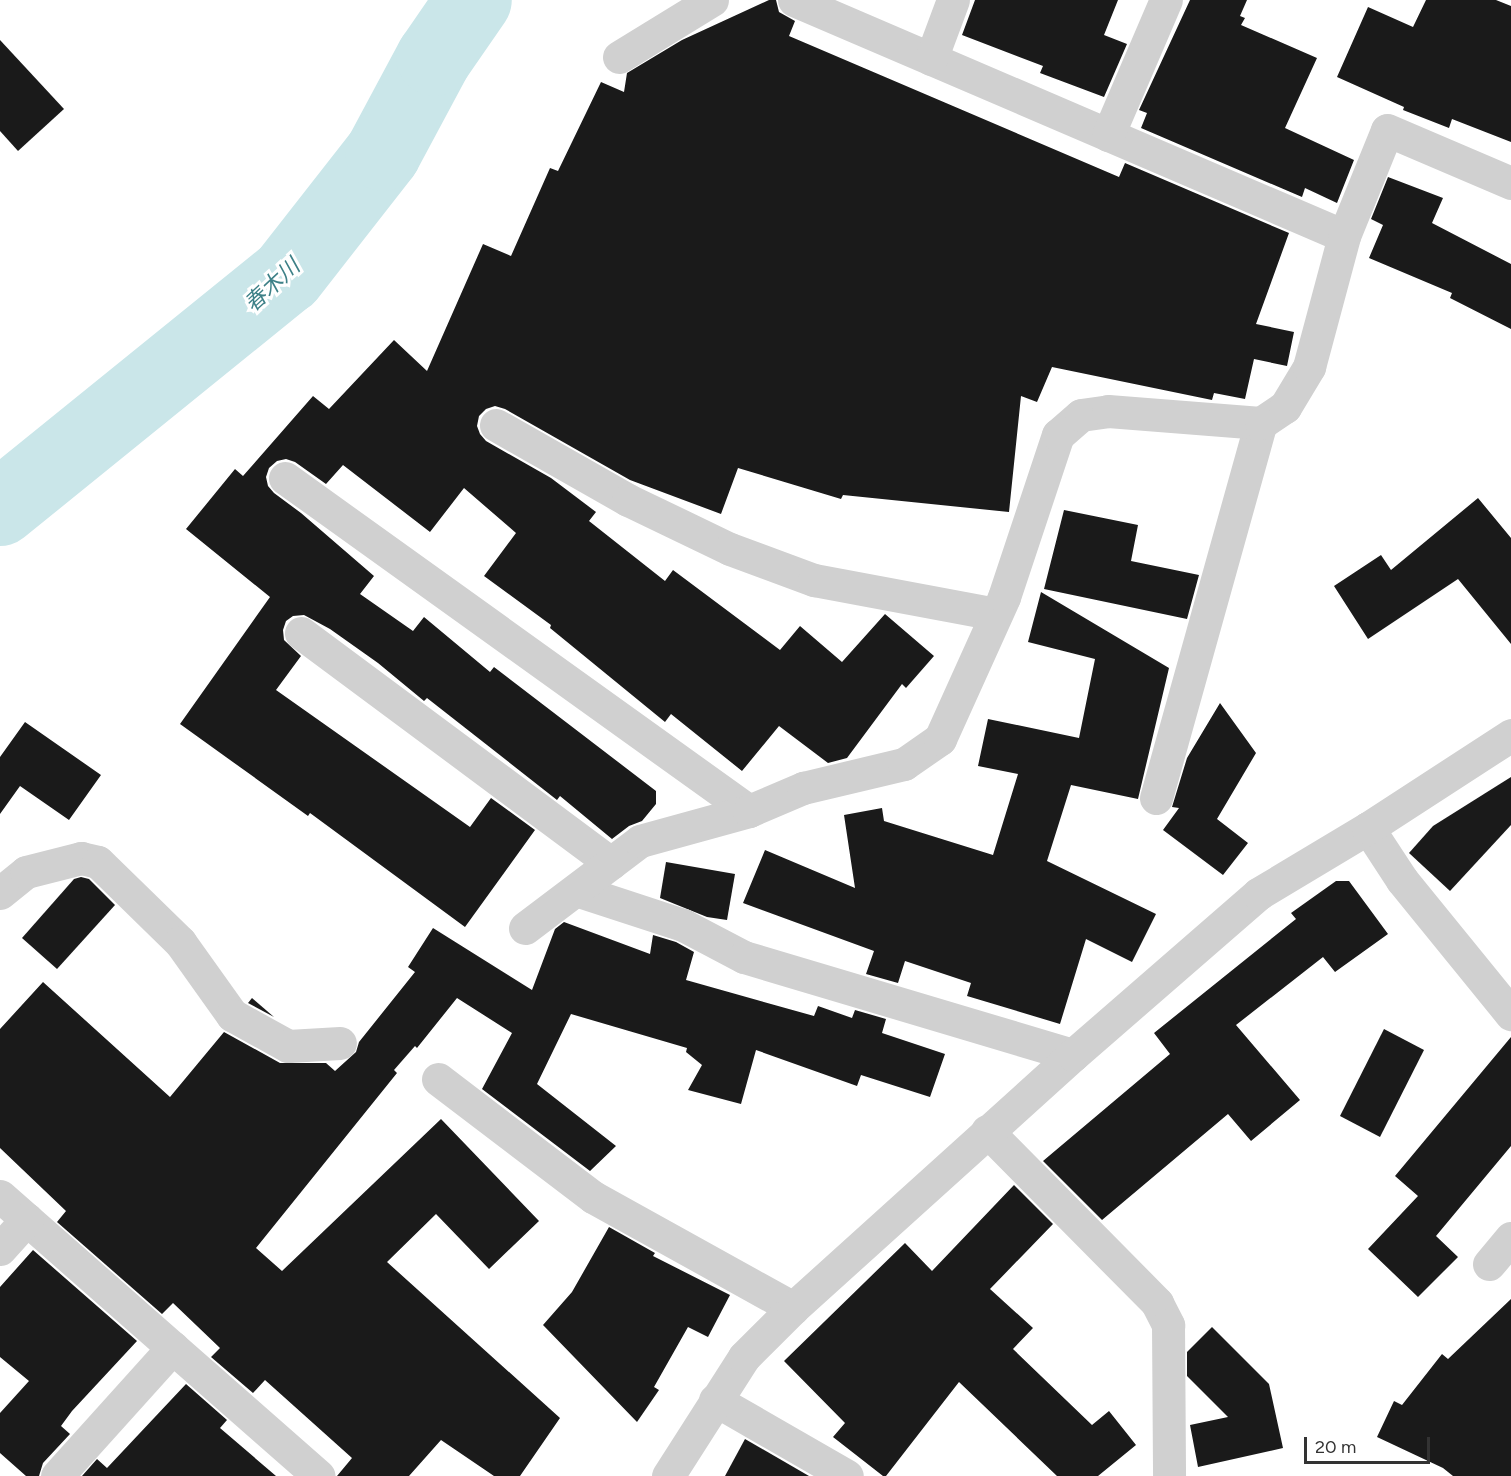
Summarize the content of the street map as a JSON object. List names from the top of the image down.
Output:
{
  "water": ["春木川"],
  "scale_bar": "20 m"
}
